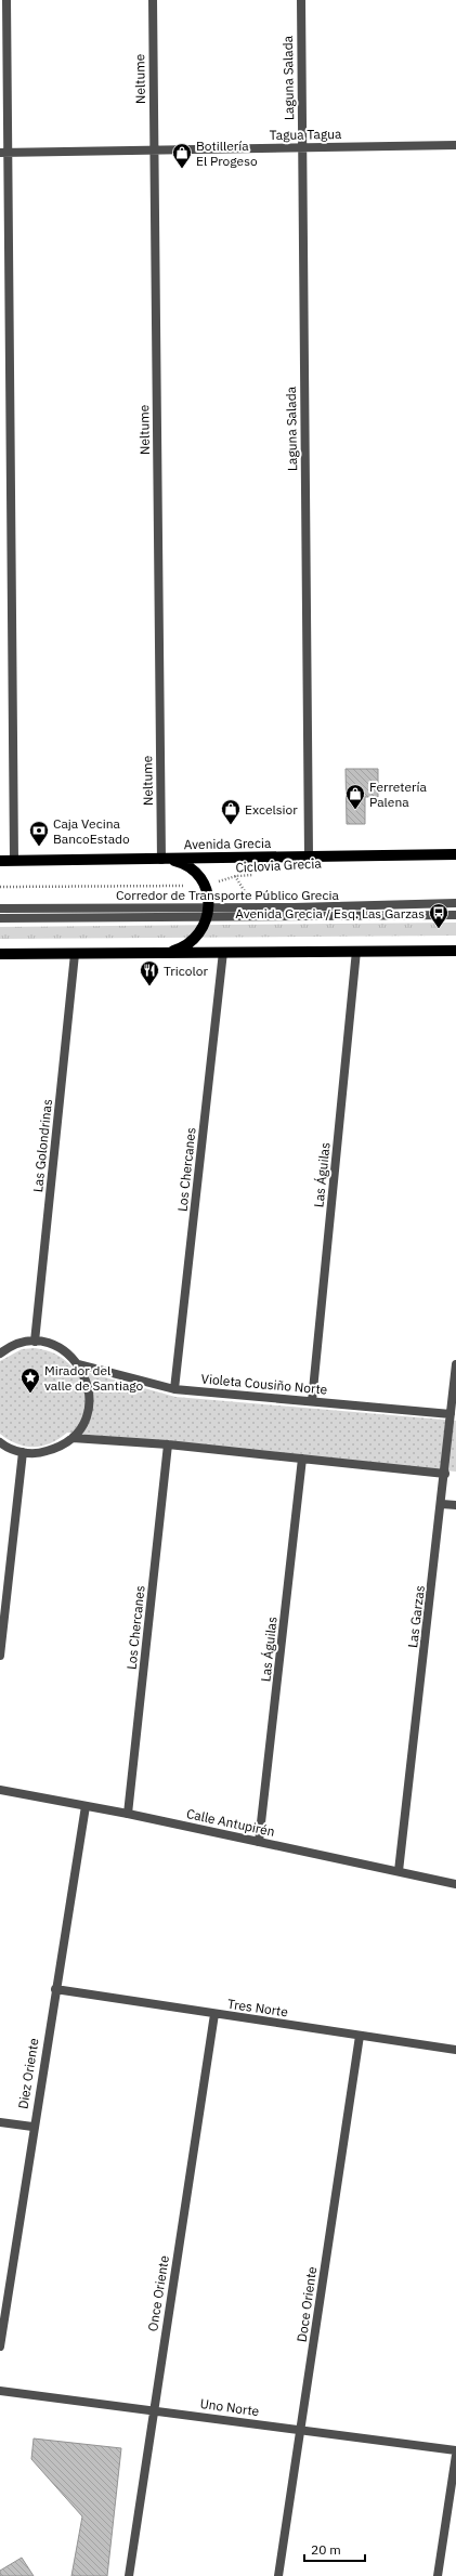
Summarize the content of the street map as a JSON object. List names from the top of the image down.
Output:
{
  "streets": {
    "main road": ["Avenida Grecia"],
    "street": [
      "Laguna Salada",
      "Neltume",
      "Tagua Tagua",
      "Corredor de Transporte Público Grecia",
      "Las Golondrinas",
      "Los Chercanes",
      "Las Águilas",
      "Violeta Cousiño Norte",
      "Las Garzas",
      "Calle Antupirén",
      "Tres Norte",
      "Diez Oriente",
      "Once Oriente",
      "Doce Oriente",
      "Uno Norte"
    ],
    "path": ["Ciclovia Grecia"]
  },
  "crossings": [
    ["Laguna Salada", "Tagua Tagua"],
    ["Laguna Salada", "Avenida Grecia"],
    ["Neltume", "Tagua Tagua"],
    ["Neltume", "Avenida Grecia"],
    ["Los Chercanes", "Violeta Cousiño Norte"],
    ["Los Chercanes", "Calle Antupirén"],
    ["Las Águilas", "Violeta Cousiño Norte"],
    ["Las Águilas", "Calle Antupirén"],
    ["Violeta Cousiño Norte", "Las Garzas"],
    ["Las Garzas", "Calle Antupirén"],
    ["Calle Antupirén", "Diez Oriente"],
    ["Tres Norte", "Diez Oriente"],
    ["Tres Norte", "Once Oriente"],
    ["Tres Norte", "Doce Oriente"],
    ["Once Oriente", "Uno Norte"],
    ["Doce Oriente", "Uno Norte"]
  ],
  "places": {
    "shop": ["Botillería El Progeso", "Ferretería Palena", "Excelsior"],
    "bank": ["Caja Vecina BancoEstado"],
    "bus stop": ["Avenida Grecia / Esq. Las Garzas"],
    "restaurant": ["Tricolor"],
    "place": ["Mirador del valle de Santiago"]
  },
  "scale_bar": "20 m"
}
